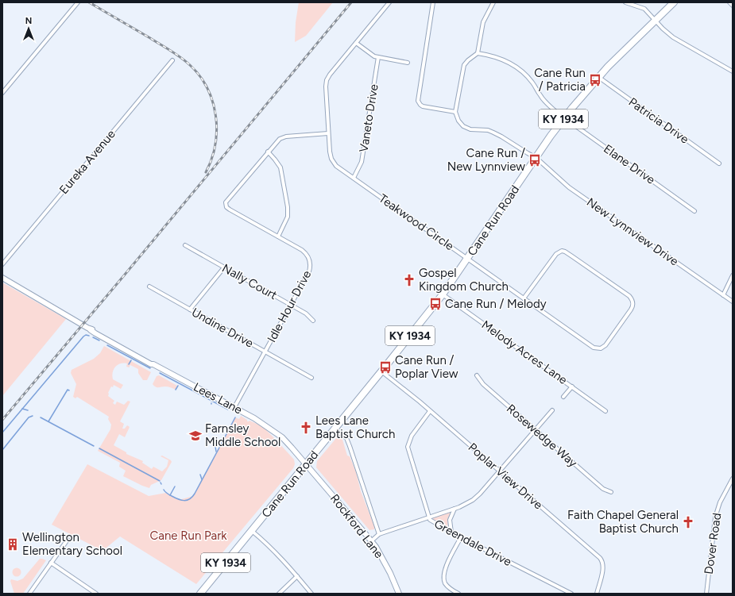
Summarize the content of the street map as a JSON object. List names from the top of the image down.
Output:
{
  "streets": {
    "highway": ["KY 1934", "Cane Run Road"],
    "street": [
      "Vaneto Drive",
      "Patricia Drive",
      "Eureka Avenue",
      "Elane Drive",
      "Teakwood Circle",
      "New Lynnview Drive",
      "Nally Court",
      "Idle Hour Drive",
      "Undine Drive",
      "Melody Acres Lane",
      "Lees Lane",
      "Rosewedge Way",
      "Poplar View Drive",
      "Rockford Lane",
      "Greendale Drive",
      "Dover Road"
    ]
  },
  "crossings": [
    ["Vaneto Drive", "Teakwood Circle"],
    ["Patricia Drive", "Cane Run Road"],
    ["Elane Drive", "Cane Run Road"],
    ["Cane Run Road", "Teakwood Circle"],
    ["Cane Run Road", "New Lynnview Drive"],
    ["Cane Run Road", "Melody Acres Lane"],
    ["Cane Run Road", "Lees Lane"],
    ["Cane Run Road", "Poplar View Drive"],
    ["Cane Run Road", "Rockford Lane"],
    ["Nally Court", "Idle Hour Drive"],
    ["Idle Hour Drive", "Undine Drive"],
    ["Idle Hour Drive", "Lees Lane"],
    ["Lees Lane", "Rockford Lane"],
    ["Poplar View Drive", "Greendale Drive"]
  ],
  "parks": ["Cane Run Park"],
  "places": {
    "bus stop": [
      "Cane Run / Patricia",
      "Cane Run / New Lynnview",
      "Cane Run / Melody",
      "Cane Run / Poplar View"
    ],
    "church": ["Gospel Kingdom Church", "Lees Lane Baptist Church", "Faith Chapel General Baptist Church"],
    "school or university": ["Farnsley Middle School"],
    "building": ["Wellington Elementary School"]
  },
  "north": "top"
}
